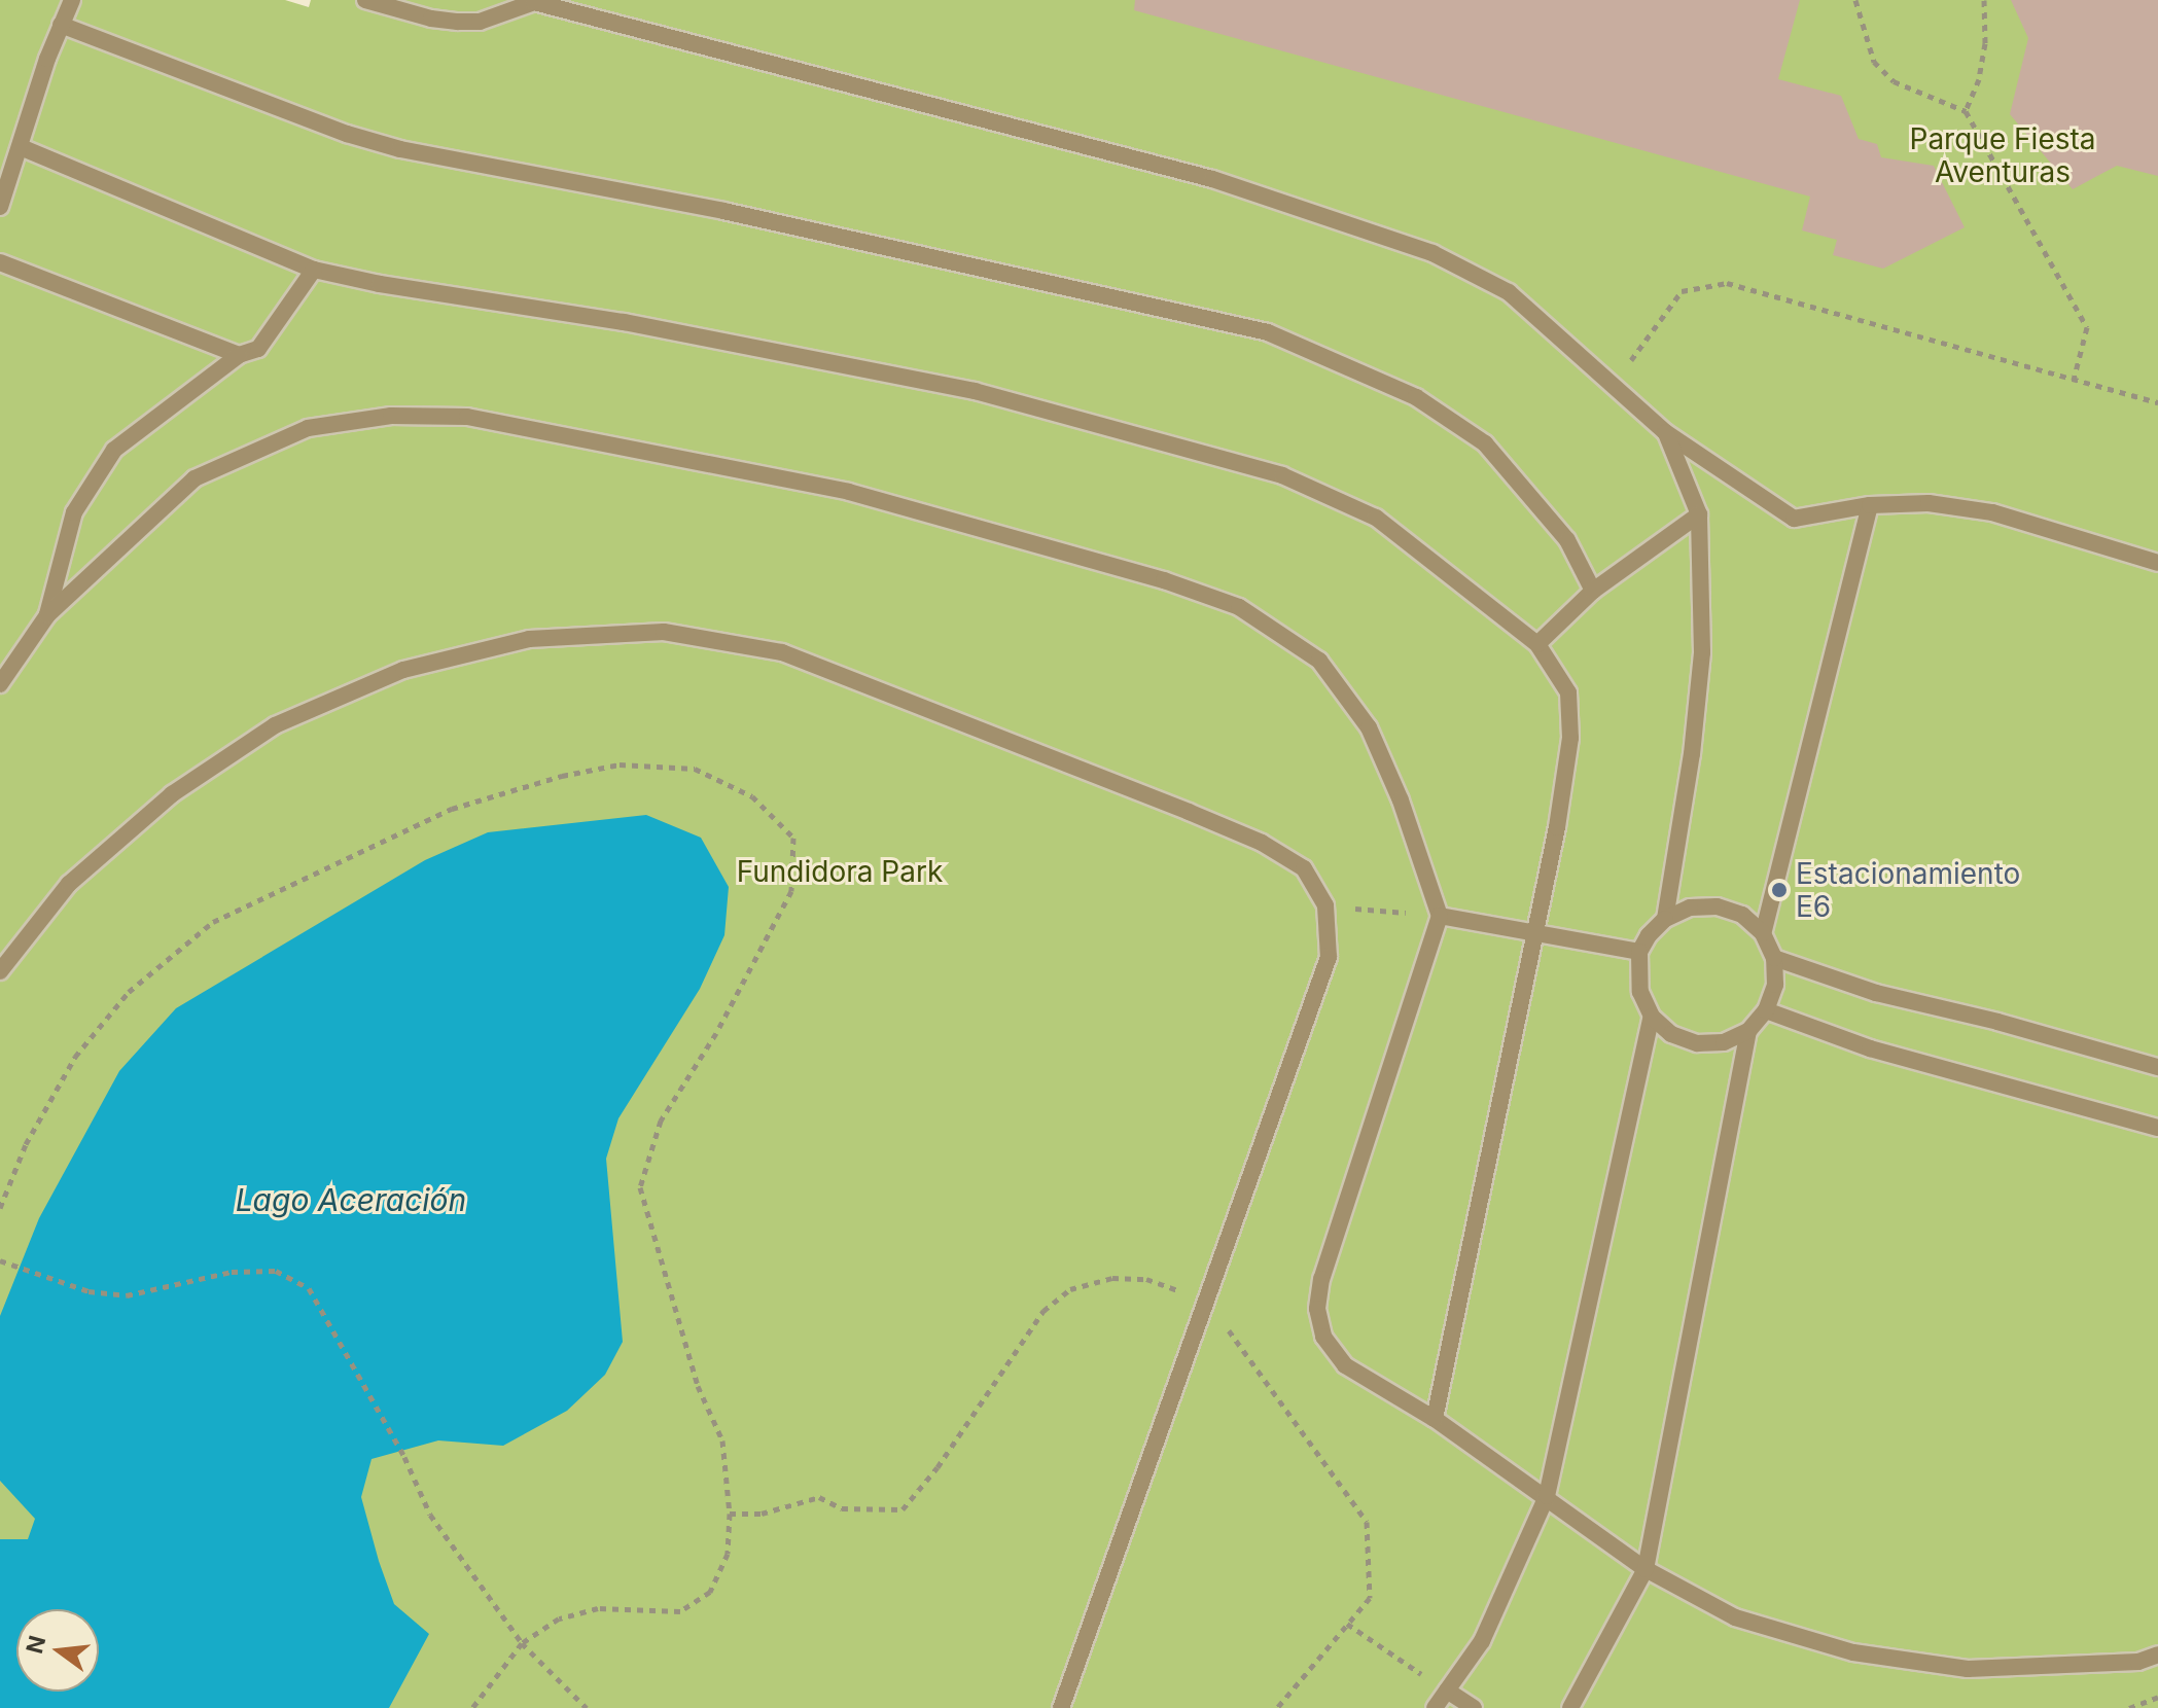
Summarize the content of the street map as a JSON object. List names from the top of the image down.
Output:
{
  "water": ["Lago Aceración"],
  "parks": ["Parque Fiesta Aventuras", "Fundidora Park"],
  "places": ["Estacionamiento E6"],
  "north": "left"
}
